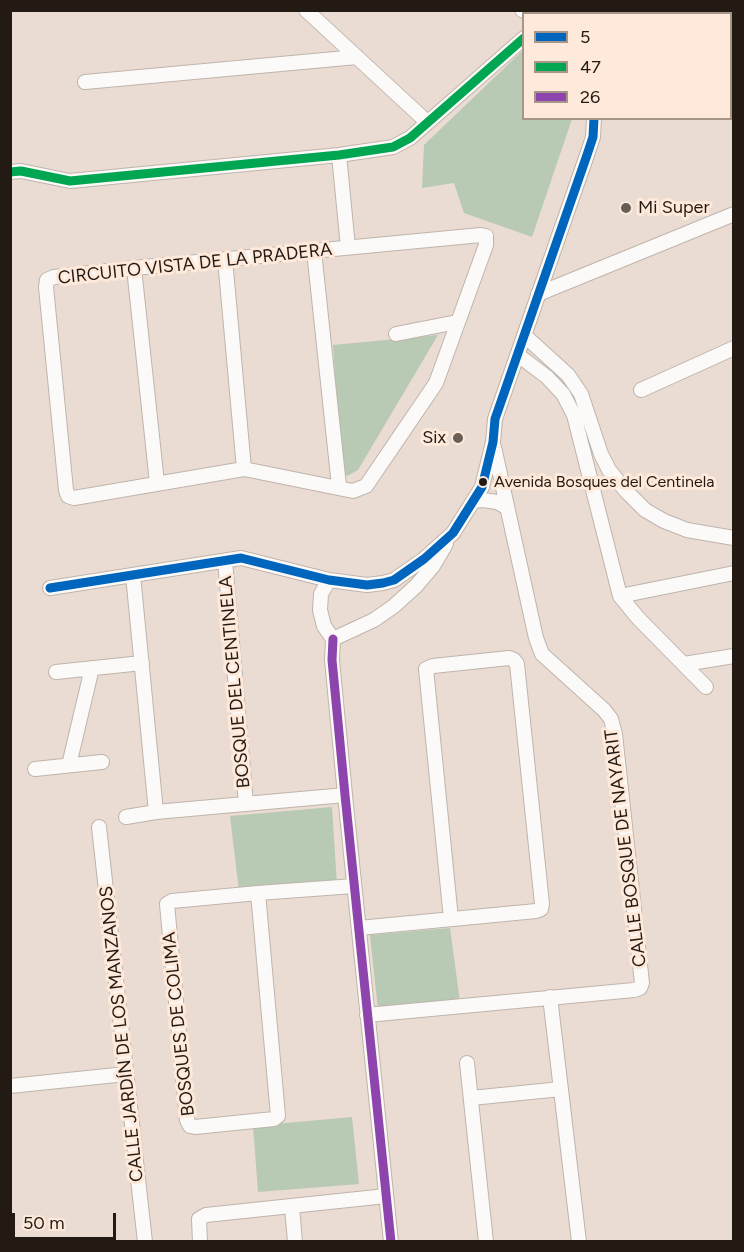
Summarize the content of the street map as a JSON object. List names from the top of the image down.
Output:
{
  "streets": {
    "street": [
      "CIRCUITO VISTA DE LA PRADERA",
      "BOSQUE DEL CENTINELA",
      "CALLE BOSQUE DE NAYARIT",
      "BOSQUES DE COLIMA",
      "CALLE JARDÍN DE LOS MANZANOS"
    ]
  },
  "places": ["Mi Super", "Six", "Avenida Bosques del Centinela"],
  "lines": ["transit line 47", "transit line 5", "transit line 26"],
  "legend": ["5", "47", "26"],
  "scale_bar": "50 m"
}
